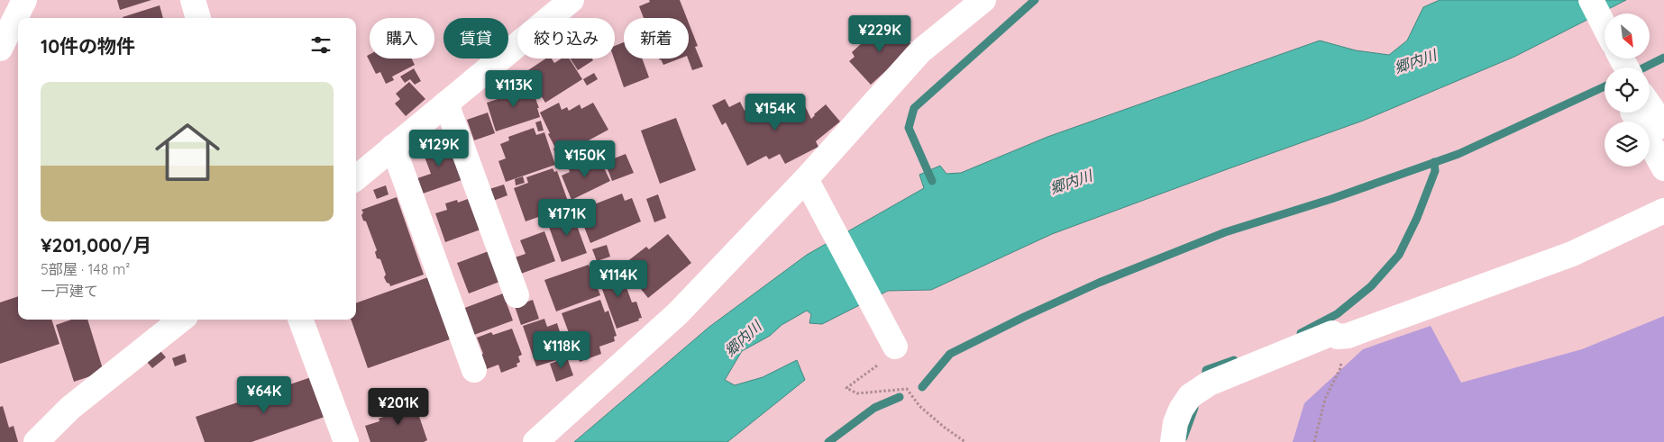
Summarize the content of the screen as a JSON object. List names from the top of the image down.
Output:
{
  "water": ["郷内川"],
  "north": "bottom right",
  "page": {
    "price": [
      "¥229K",
      "¥113K",
      "¥154K",
      "¥129K",
      "¥150K",
      "¥171K",
      "¥114K",
      "¥118K",
      "¥64K",
      "¥201K"
    ],
    "chip": [
      "購入",
      "賃貸",
      "絞り込み",
      "新着"
    ],
    "heading": "10件の物件",
    "list": [
      {
        "name": "¥201,000/月",
        "note": "5部屋 · 148 m² · 一戸建て"
      }
    ]
  }
}
